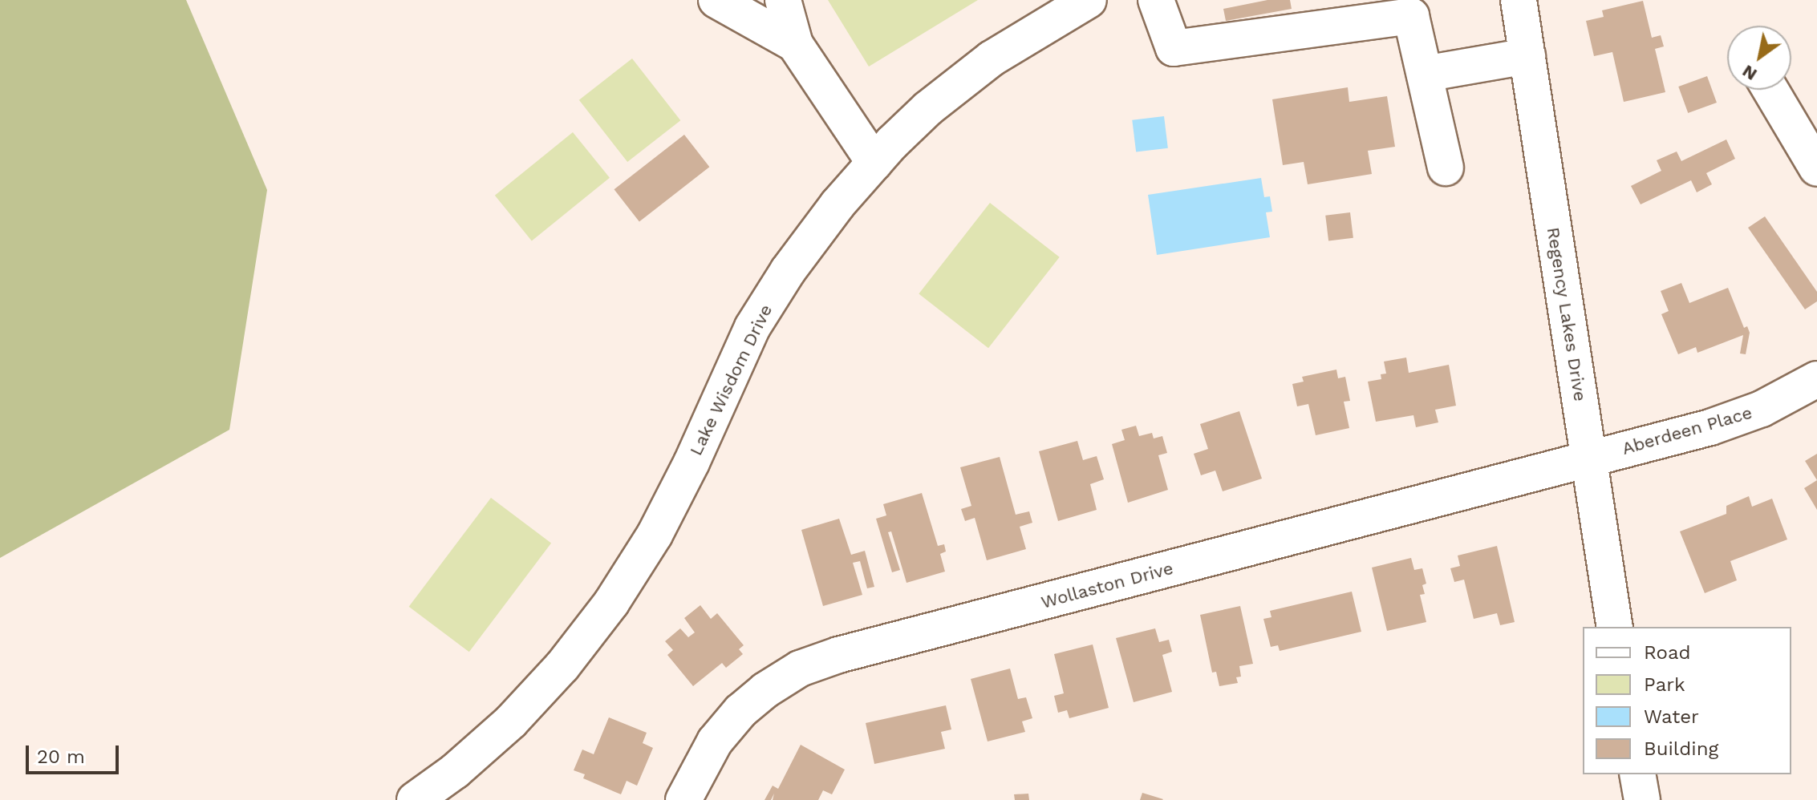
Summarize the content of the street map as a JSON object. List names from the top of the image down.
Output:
{
  "streets": {
    "street": [
      "Regency Lakes Drive",
      "Lake Wisdom Drive",
      "Aberdeen Place",
      "Wollaston Drive"
    ]
  },
  "crossings": [
    ["Regency Lakes Drive", "Aberdeen Place"],
    ["Regency Lakes Drive", "Wollaston Drive"],
    ["Aberdeen Place", "Wollaston Drive"]
  ],
  "legend": [
    "Road",
    "Park",
    "Water",
    "Building"
  ],
  "scale_bar": "20 m",
  "north": "bottom left"
}
